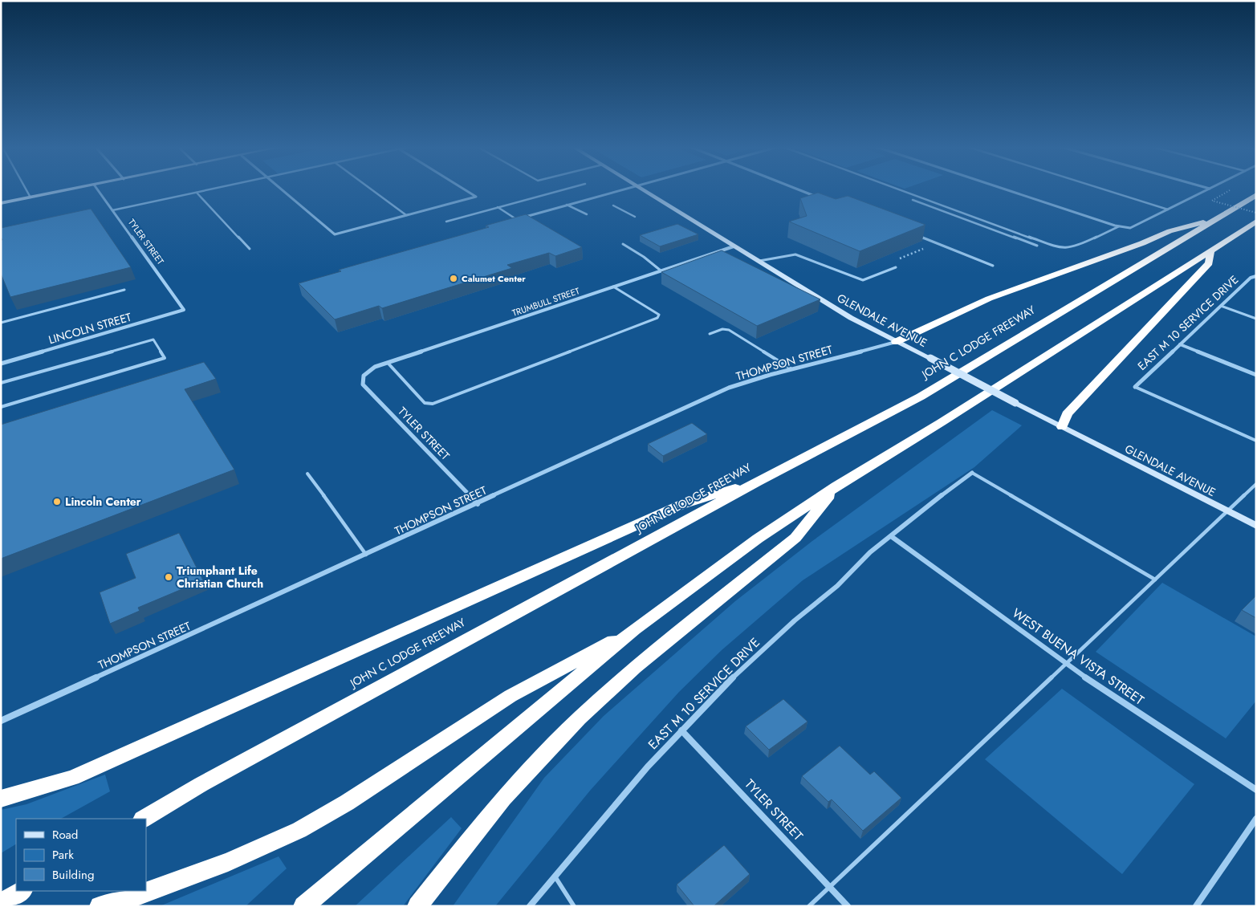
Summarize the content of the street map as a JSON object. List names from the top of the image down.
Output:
{
  "streets": {
    "highway": ["JOHN C LODGE FREEWAY"],
    "street": [
      "TYLER STREET",
      "TRUMBULL STREET",
      "GLENDALE AVENUE",
      "EAST M 10 SERVICE DRIVE",
      "LINCOLN STREET",
      "THOMPSON STREET",
      "WEST BUENA VISTA STREET"
    ]
  },
  "crossings": [
    ["TYLER STREET", "TRUMBULL STREET"],
    ["TYLER STREET", "EAST M 10 SERVICE DRIVE"],
    ["TYLER STREET", "LINCOLN STREET"],
    ["TYLER STREET", "THOMPSON STREET"],
    ["TRUMBULL STREET", "GLENDALE AVENUE"],
    ["GLENDALE AVENUE", "THOMPSON STREET"],
    ["EAST M 10 SERVICE DRIVE", "WEST BUENA VISTA STREET"]
  ],
  "places": ["Calumet Center", "Lincoln Center", "Triumphant Life Christian Church"],
  "legend": ["Road", "Park", "Building"]
}
